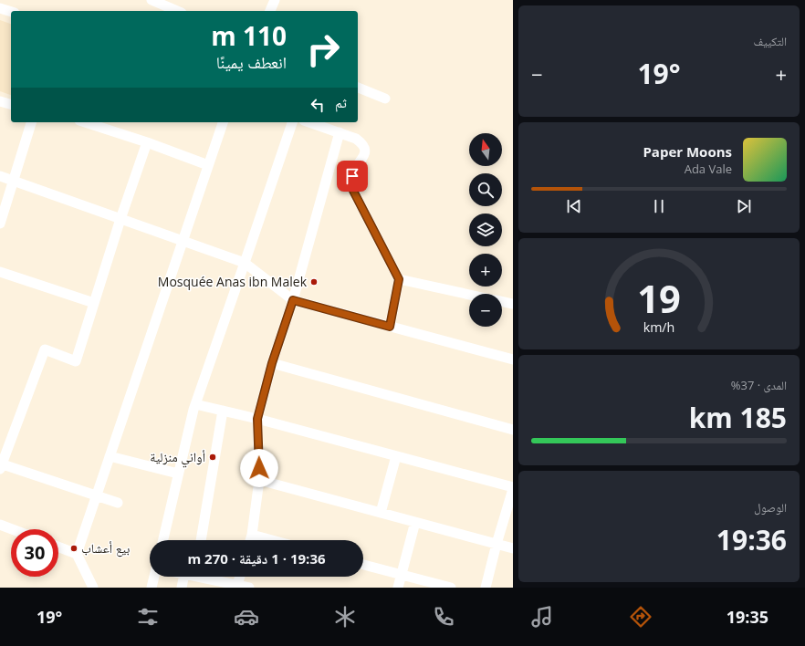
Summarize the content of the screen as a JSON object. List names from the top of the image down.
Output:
{
  "places": ["Mosquée Anas ibn Malek", "أواني منزلية", "بيع أعشاب"],
  "north": "top",
  "page": {
    "tile": [
      "التكييف",
      ["المدى · 37%", "185 km"],
      ["الوصول", "19:36"]
    ],
    "turn": ["110 m", "انعطف يمينًا"],
    "heat": ["−", "19°", "+"],
    "then": "ثم",
    "map_buttons": ["+", "−"],
    "song": ["Paper Moons", "Ada Vale"],
    "limit": "30",
    "trip": "19:36 · 1 دقيقة · 270 m",
    "tabs": ["19:35", "19°"],
    "gauge": ["19", "km/h"]
  }
}
